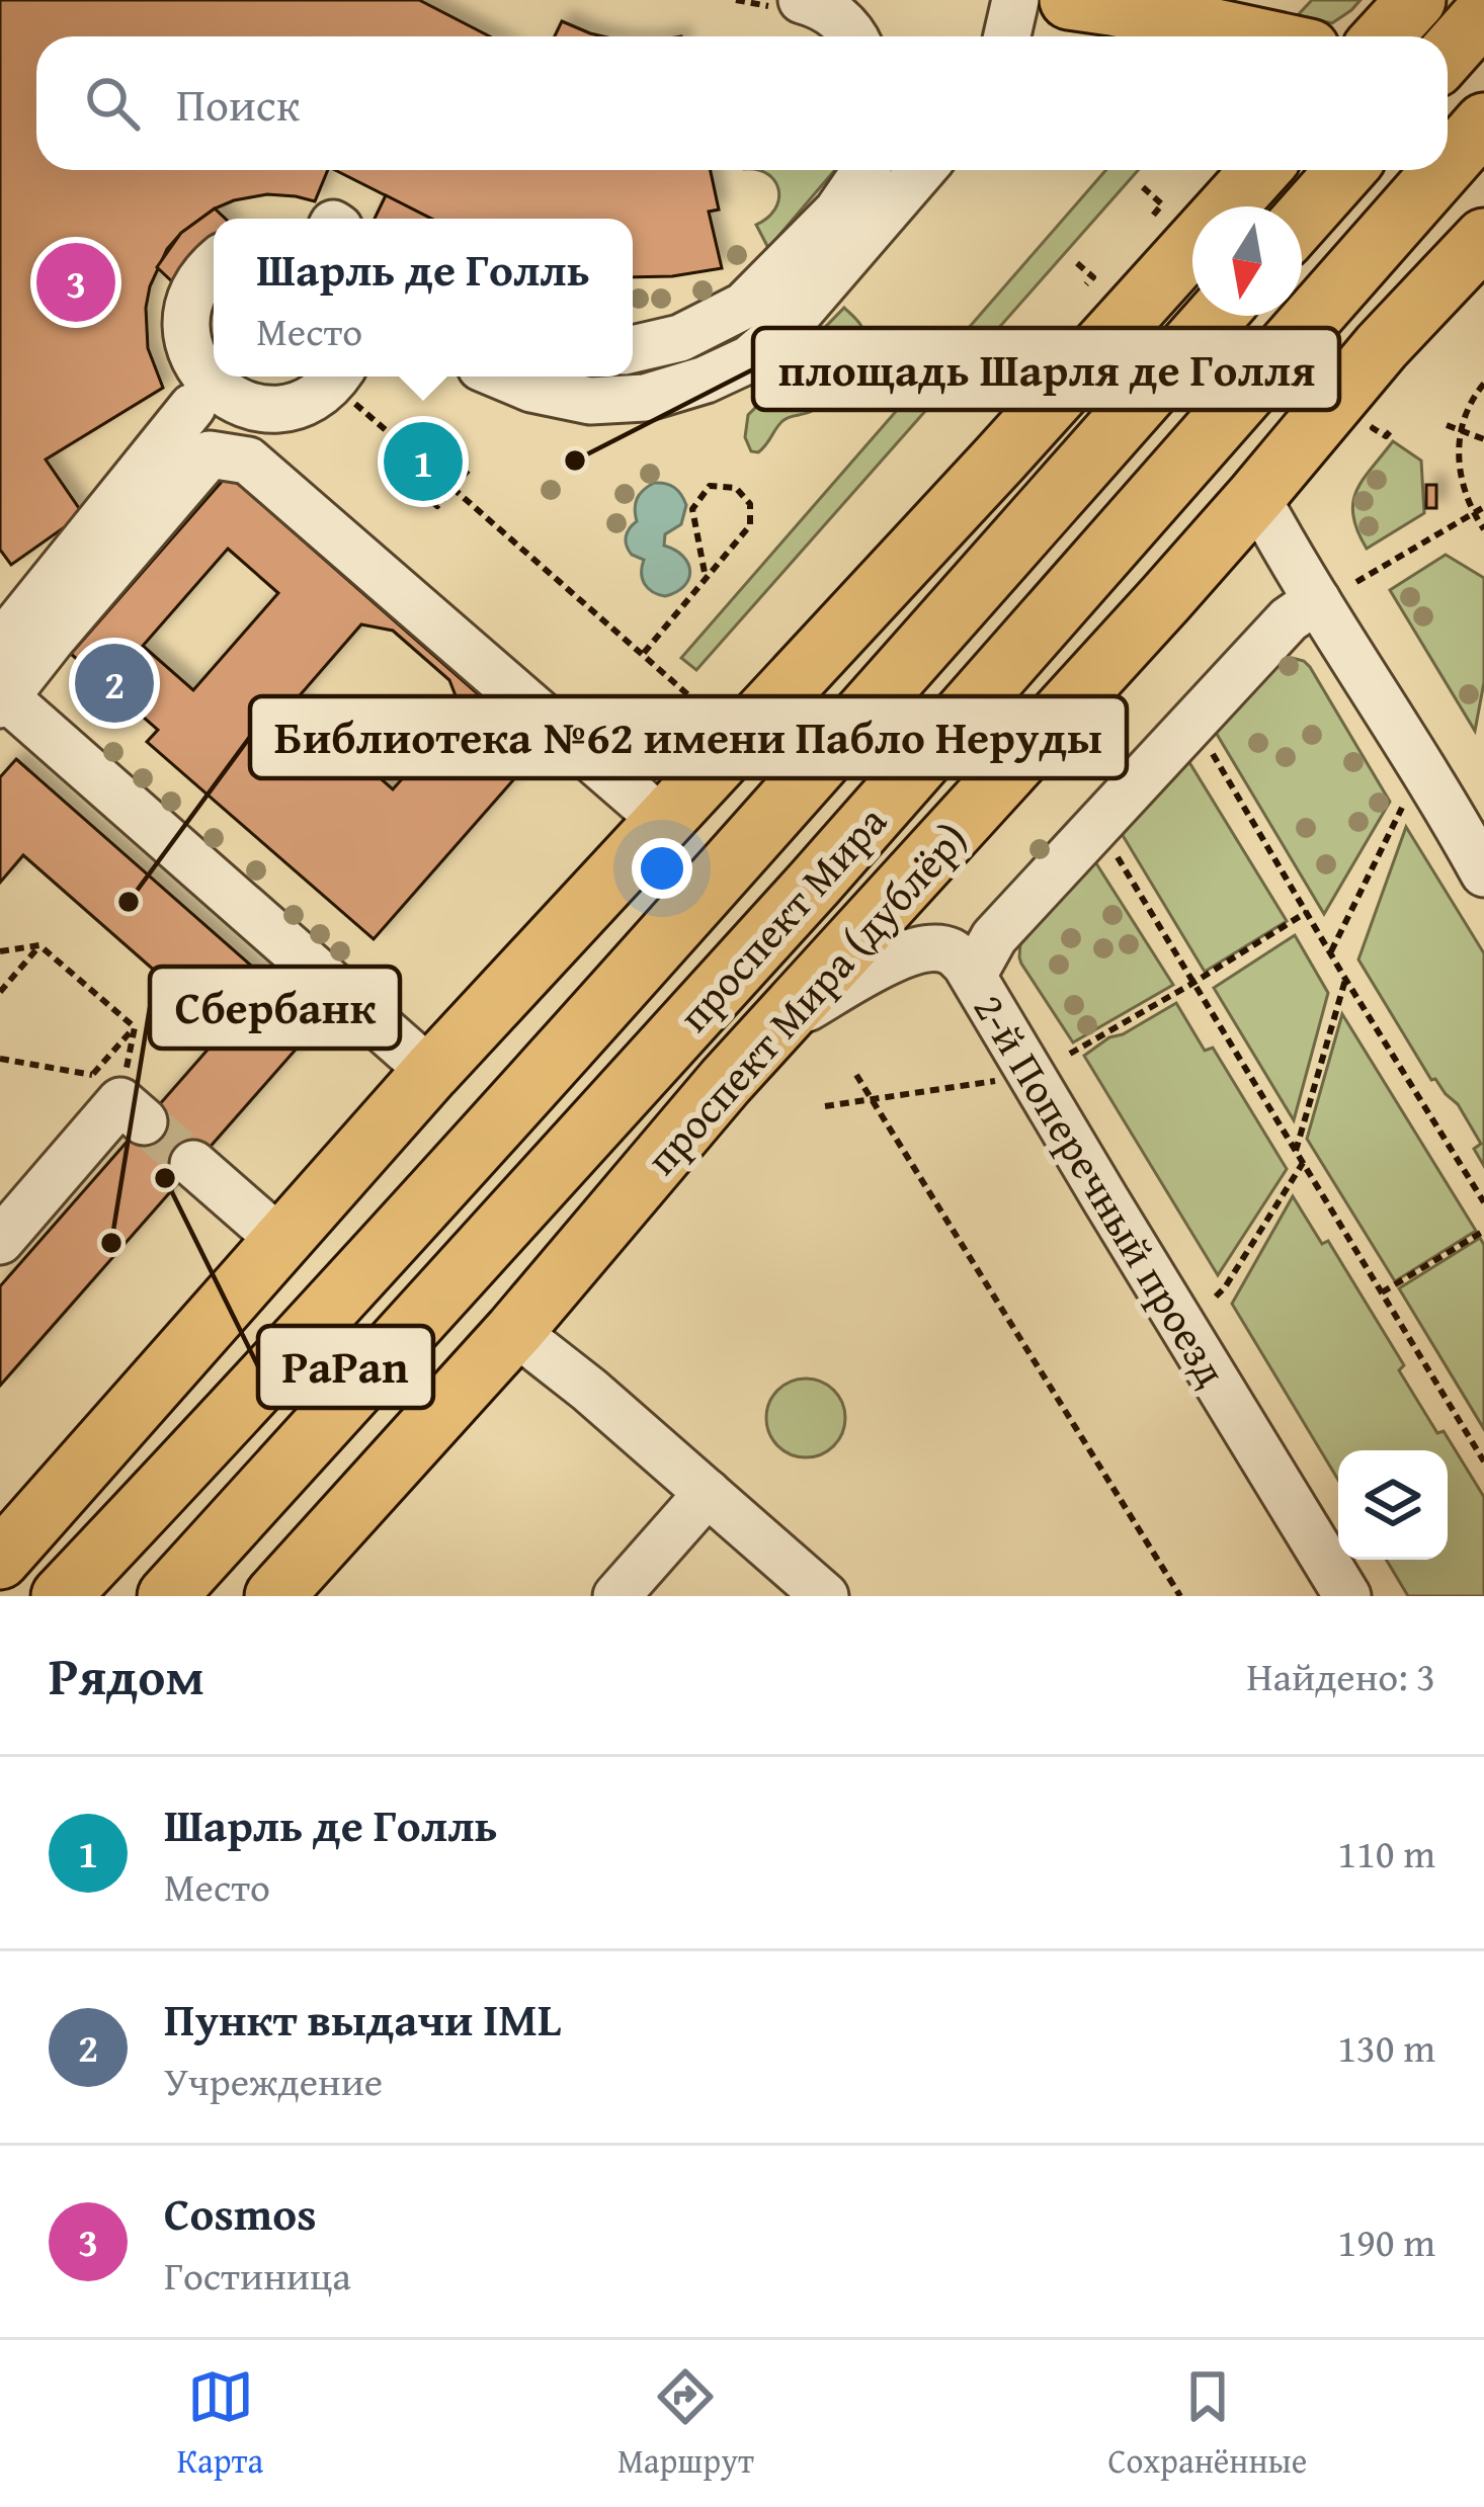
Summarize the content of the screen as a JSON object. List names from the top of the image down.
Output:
{
  "streets": {
    "main road": ["проспект Мира", "проспект Мира (дублёр)"],
    "street": ["2-й Поперечный проезд"]
  },
  "crossings": [
    ["проспект Мира (дублёр)", "2-й Поперечный проезд"]
  ],
  "places": [
    "площадь Шарля де Голля",
    "Библиотека №62 имени Пабло Неруды",
    "PaPan",
    "Сбербанк"
  ],
  "north": "bottom",
  "page": {
    "search": "Поиск",
    "popup": ["Шарль де Голль", "Место"],
    "pins": ["3", "1", "2"],
    "heading": ["Рядом", "Найдено: 3"],
    "list": [
      {
        "mark": "1",
        "name": "Шарль де Голль",
        "note": "Место",
        "value": "110 m"
      },
      {
        "mark": "2",
        "name": "Пункт выдачи IML",
        "note": "Учреждение",
        "value": "130 m"
      },
      {
        "mark": "3",
        "name": "Cosmos",
        "note": "Гостиница",
        "value": "190 m"
      }
    ],
    "nav": ["Карта", "Маршрут", "Сохранённые"]
  }
}
